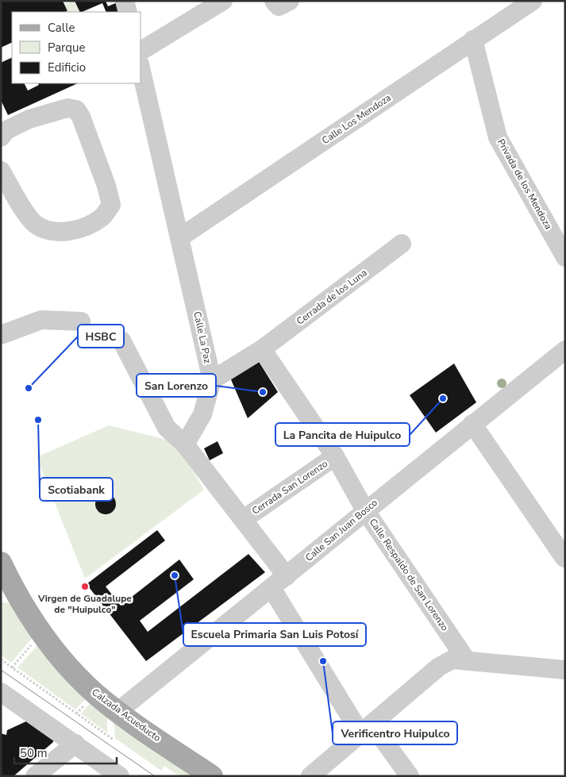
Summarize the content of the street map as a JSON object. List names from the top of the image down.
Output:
{
  "streets": {
    "main road": ["Calzada Acueducto"],
    "street": [
      "Calle Los Mendoza",
      "Privada de los Mendoza",
      "Cerrada de los Luna",
      "Calle La Paz",
      "Cerrada San Lorenzo",
      "Calle San Juan Bosco",
      "Calle Respaldo de San Lorenzo"
    ]
  },
  "crossings": [
    ["Calle Los Mendoza", "Privada de los Mendoza"],
    ["Calle Los Mendoza", "Calle La Paz"],
    ["Cerrada de los Luna", "Calle La Paz"],
    ["Cerrada de los Luna", "Calle Respaldo de San Lorenzo"],
    ["Cerrada San Lorenzo", "Calle Respaldo de San Lorenzo"],
    ["Calle San Juan Bosco", "Calle Respaldo de San Lorenzo"],
    ["Calle San Juan Bosco", "Calzada Acueducto"]
  ],
  "places": [
    "HSBC",
    "San Lorenzo",
    "La Pancita de Huipulco",
    "Scotiabank",
    "Escuela Primaria San Luis Potosí",
    "Virgen de Guadalupe de \"Huipulco\"",
    "Verificentro Huipulco"
  ],
  "legend": ["Calle", "Parque", "Edificio"],
  "scale_bar": "50 m"
}
